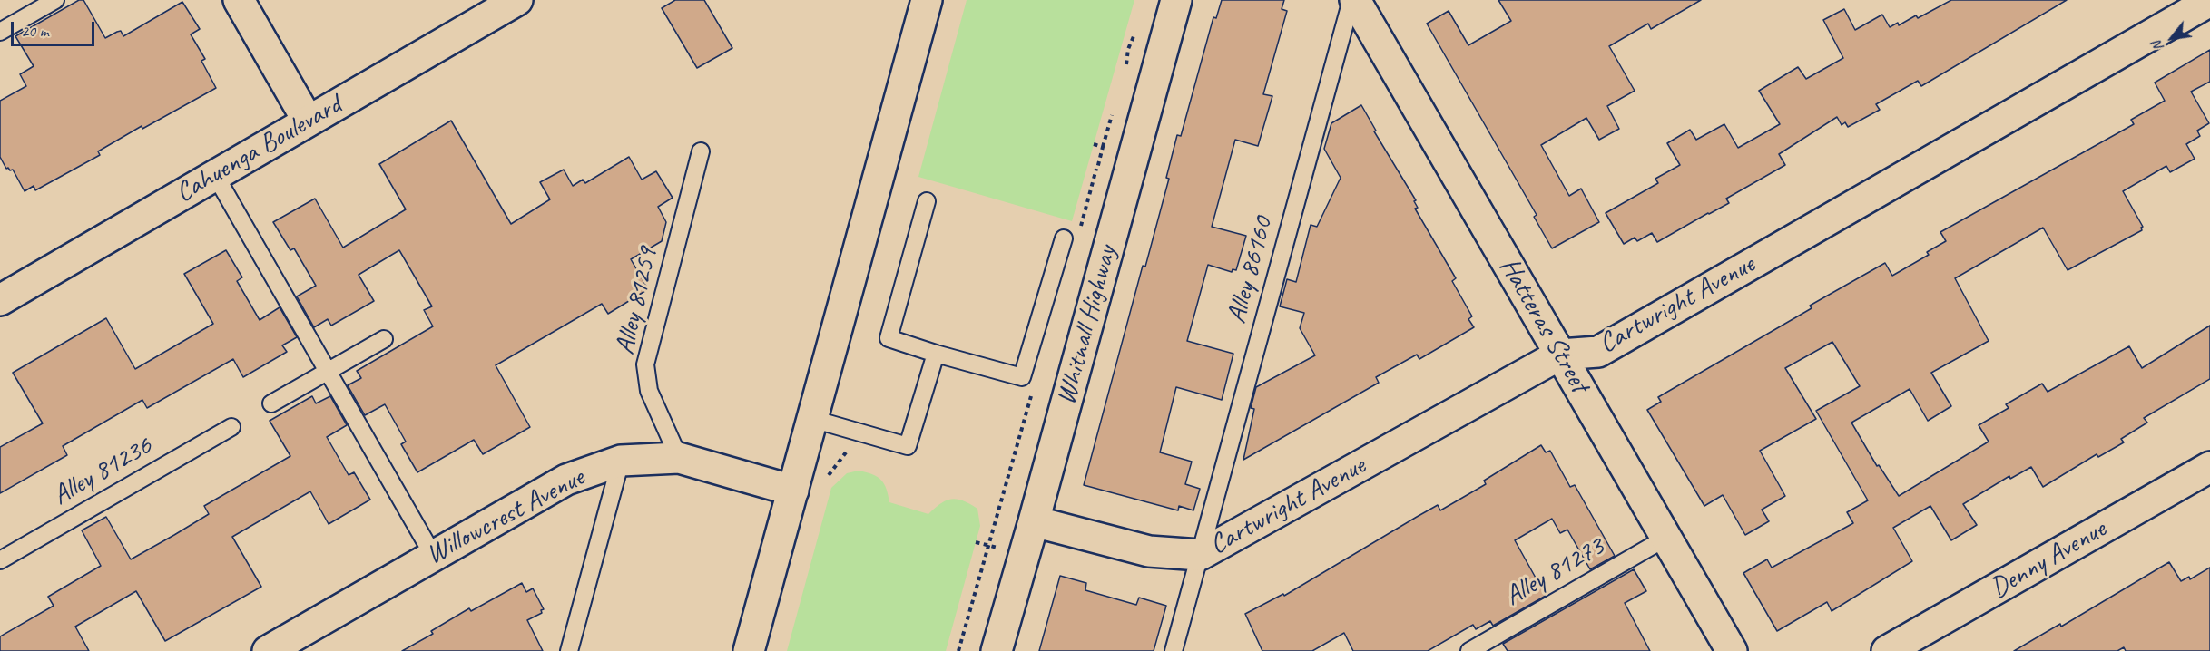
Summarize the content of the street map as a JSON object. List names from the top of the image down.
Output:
{
  "streets": {
    "street": [
      "Cahuenga Boulevard",
      "Cartwright Avenue",
      "Whitnall Highway",
      "Hatteras Street",
      "Willowcrest Avenue",
      "Denny Avenue"
    ],
    "lane": [
      "Alley 86160",
      "Alley 81259",
      "Alley 81236",
      "Alley 81273"
    ]
  },
  "crossings": [
    ["Alley 86160", "Cartwright Avenue"],
    ["Alley 86160", "Hatteras Street"],
    ["Alley 81259", "Willowcrest Avenue"],
    ["Cartwright Avenue", "Whitnall Highway"],
    ["Cartwright Avenue", "Hatteras Street"],
    ["Hatteras Street", "Alley 81273"]
  ],
  "scale_bar": "20 m",
  "north": "bottom left"
}
